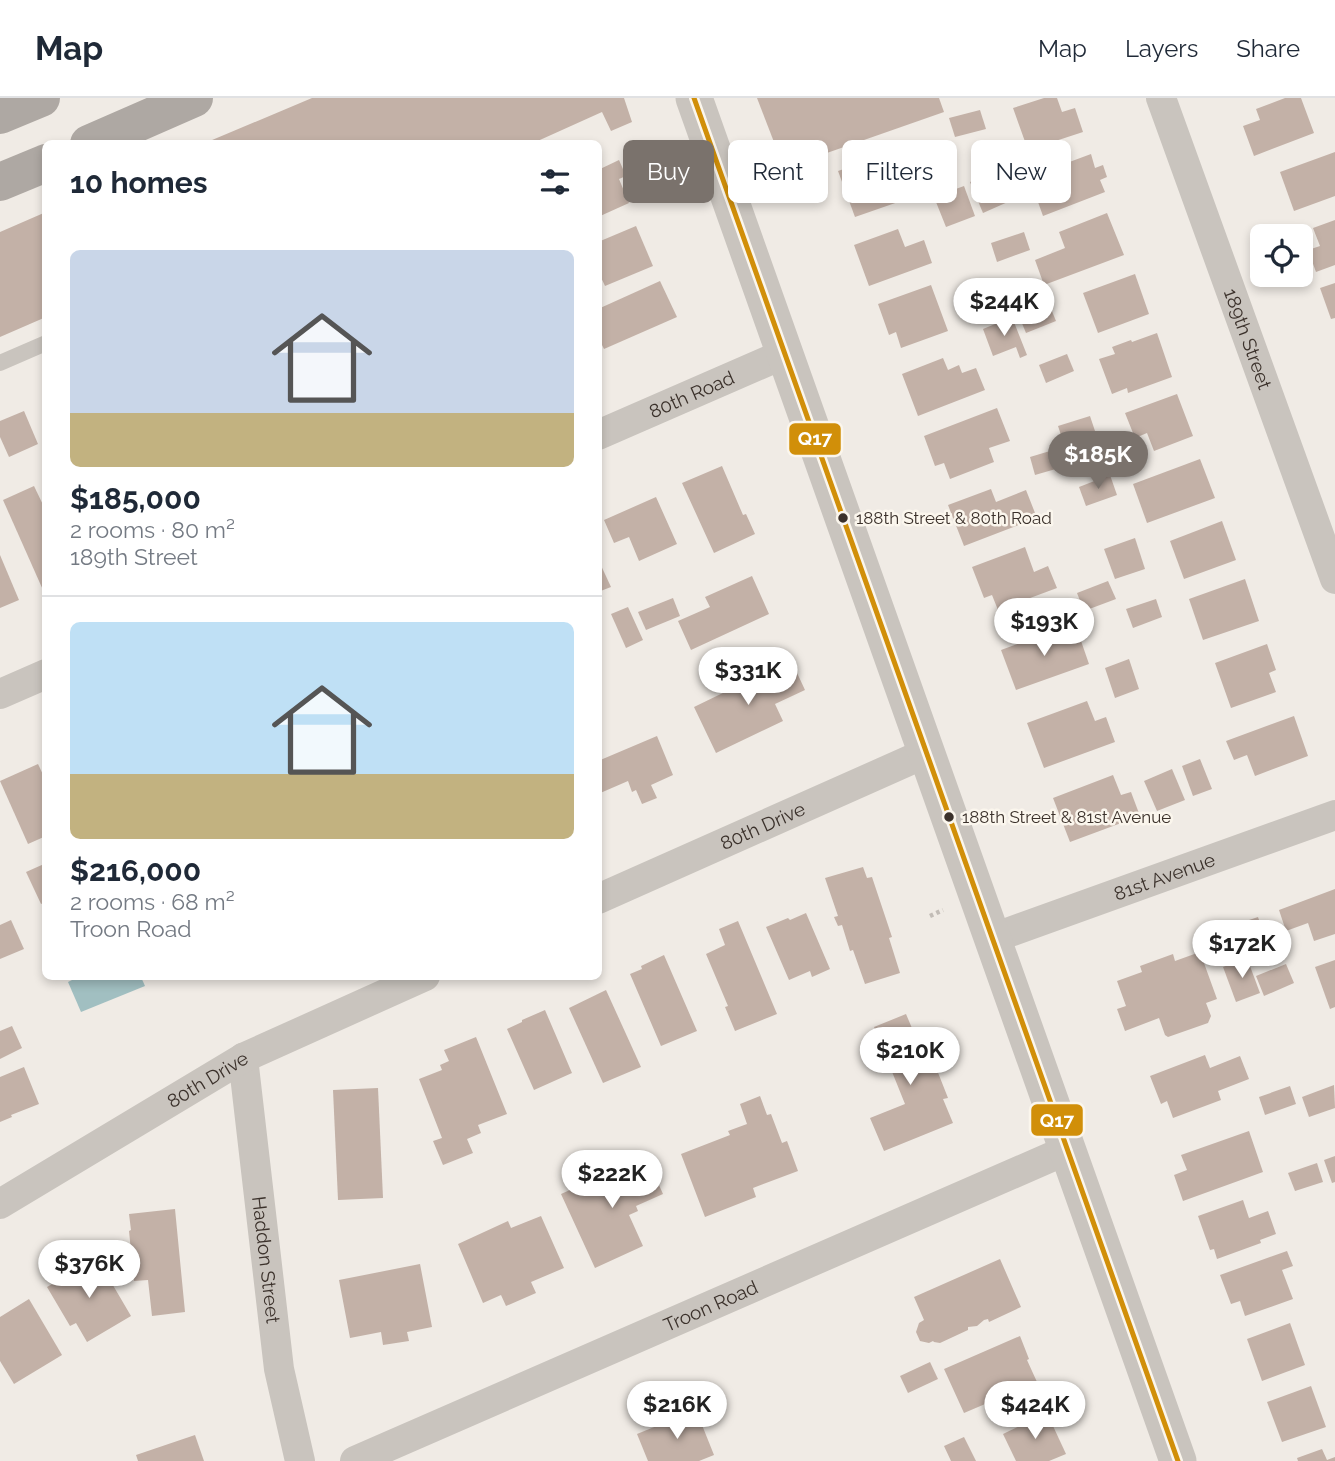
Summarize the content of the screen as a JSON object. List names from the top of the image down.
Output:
{
  "streets": {
    "street": [
      "189th Street",
      "80th Road",
      "80th Drive",
      "81st Avenue",
      "Haddon Street",
      "Troon Road"
    ]
  },
  "crossings": [
    ["80th Drive", "Haddon Street"]
  ],
  "places": ["188th Street & 80th Road", "188th Street & 81st Avenue"],
  "lines": ["transit line Q17"],
  "page": {
    "header": "Map",
    "nav": ["Map", "Layers", "Share"],
    "chip": [
      "Buy",
      "Rent",
      "Filters",
      "New"
    ],
    "heading": "10 homes",
    "list": [
      {
        "name": "$185,000",
        "note": "2 rooms · 80 m² · 189th Street"
      },
      {
        "name": "$216,000",
        "note": "2 rooms · 68 m² · Troon Road"
      }
    ],
    "price": [
      "$244K",
      "$185K",
      "$193K",
      "$331K",
      "$172K",
      "$210K",
      "$222K",
      "$376K",
      "$216K",
      "$424K"
    ]
  }
}
